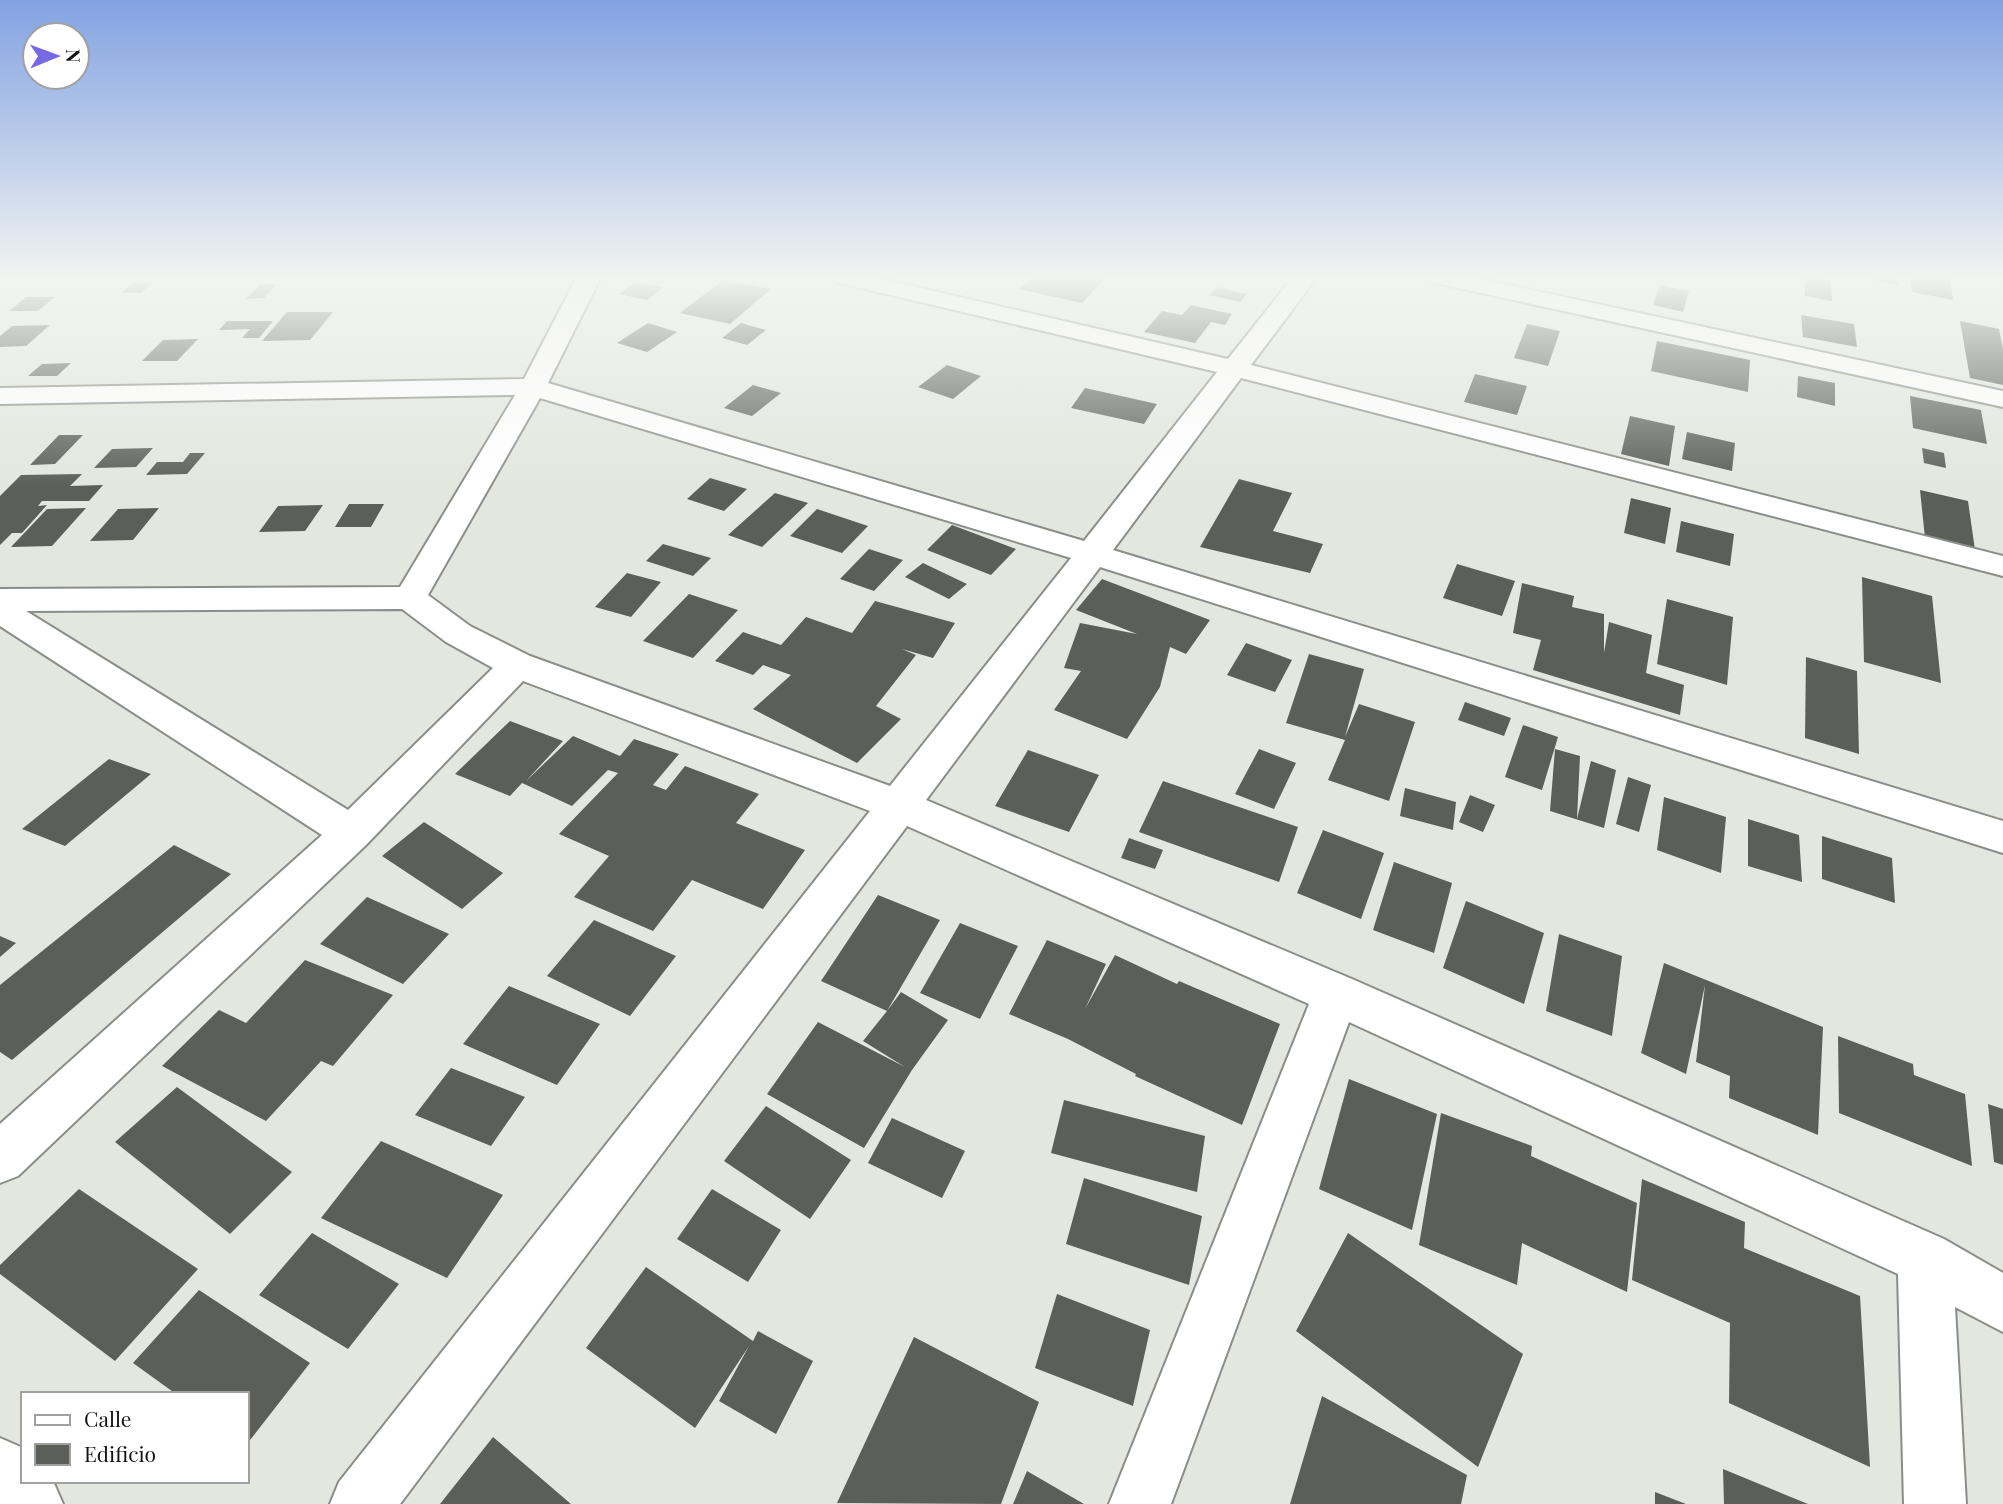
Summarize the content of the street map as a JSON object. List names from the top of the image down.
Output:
{
  "legend": ["Calle", "Edificio"],
  "north": "right"
}
